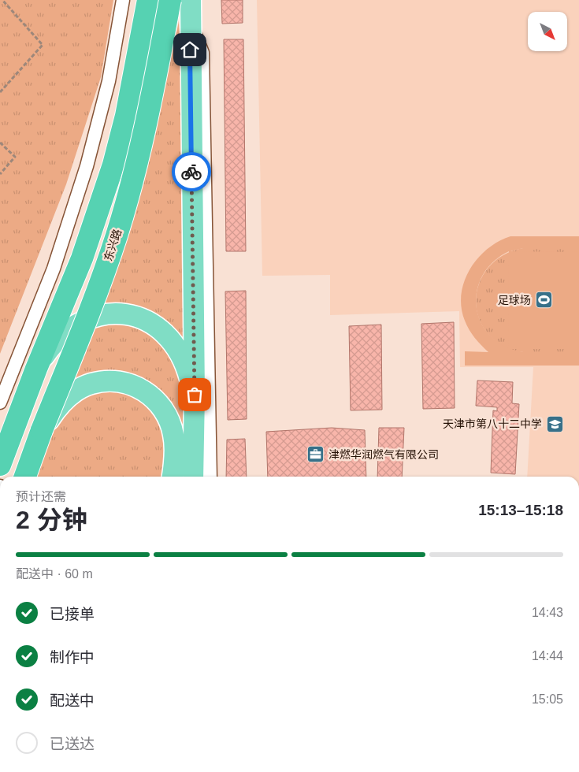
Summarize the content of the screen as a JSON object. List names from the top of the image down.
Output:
{
  "streets": {
    "highway": ["东兴路"]
  },
  "places": {
    "sports": ["足球场"],
    "school or university": ["天津市第八十二中学"],
    "office": ["津燃华润燃气有限公司"]
  },
  "north": "bottom right",
  "page": {
    "heading": ["2 分钟", "预计还需", "15:13–15:18"],
    "bar": "配送中 · 60 m",
    "list": [
      ["已接单", "14:43"],
      ["制作中", "14:44"],
      ["配送中", "15:05"],
      "已送达"
    ]
  }
}
